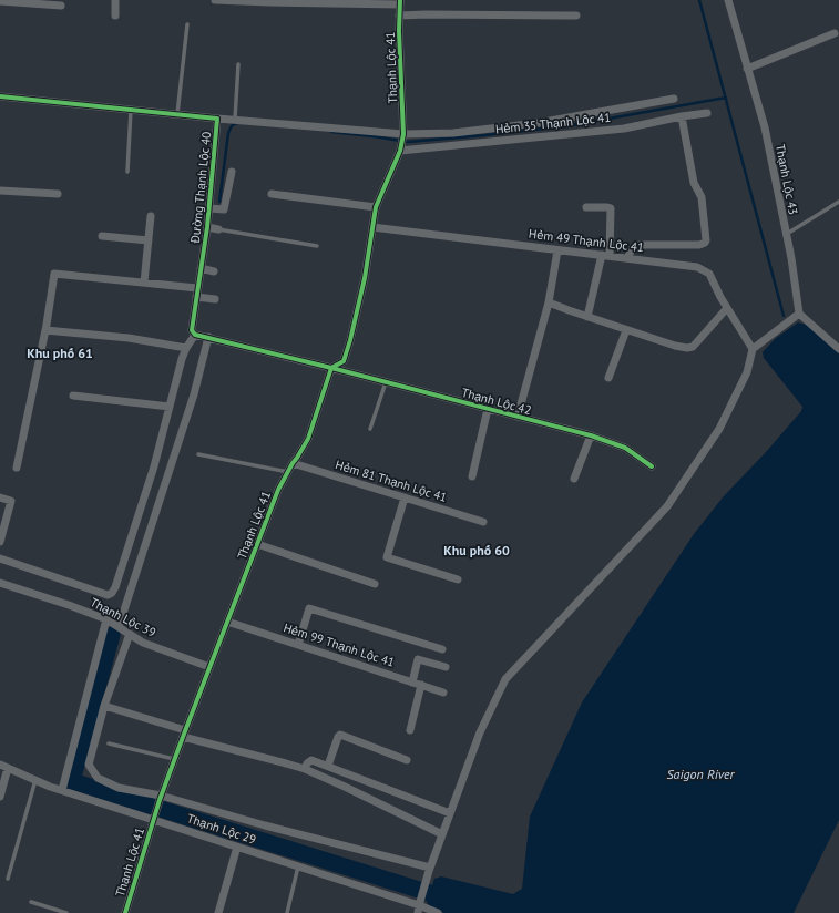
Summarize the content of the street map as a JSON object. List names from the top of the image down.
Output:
{
  "streets": {
    "street": [
      "Thạnh Lộc 41",
      "Hẻm 35 Thạnh Lộc 41",
      "Thạnh Lộc 43",
      "Đường Thạnh Lộc 40",
      "Hẻm 49 Thạnh Lộc 41",
      "Thạnh Lộc 42",
      "Hẻm 81 Thạnh Lộc 41",
      "Thạnh Lộc 39",
      "Hẻm 99 Thạnh Lộc 41",
      "Thạnh Lộc 29"
    ]
  },
  "crossings": [
    ["Thạnh Lộc 41", "Hẻm 35 Thạnh Lộc 41"],
    ["Thạnh Lộc 41", "Đường Thạnh Lộc 40"],
    ["Thạnh Lộc 41", "Hẻm 49 Thạnh Lộc 41"],
    ["Thạnh Lộc 41", "Thạnh Lộc 42"],
    ["Thạnh Lộc 41", "Hẻm 81 Thạnh Lộc 41"],
    ["Thạnh Lộc 41", "Thạnh Lộc 39"],
    ["Thạnh Lộc 41", "Hẻm 99 Thạnh Lộc 41"],
    ["Thạnh Lộc 41", "Thạnh Lộc 29"]
  ],
  "districts": ["Khu phố 61", "Khu phố 60"],
  "water": ["Saigon River"]
}
